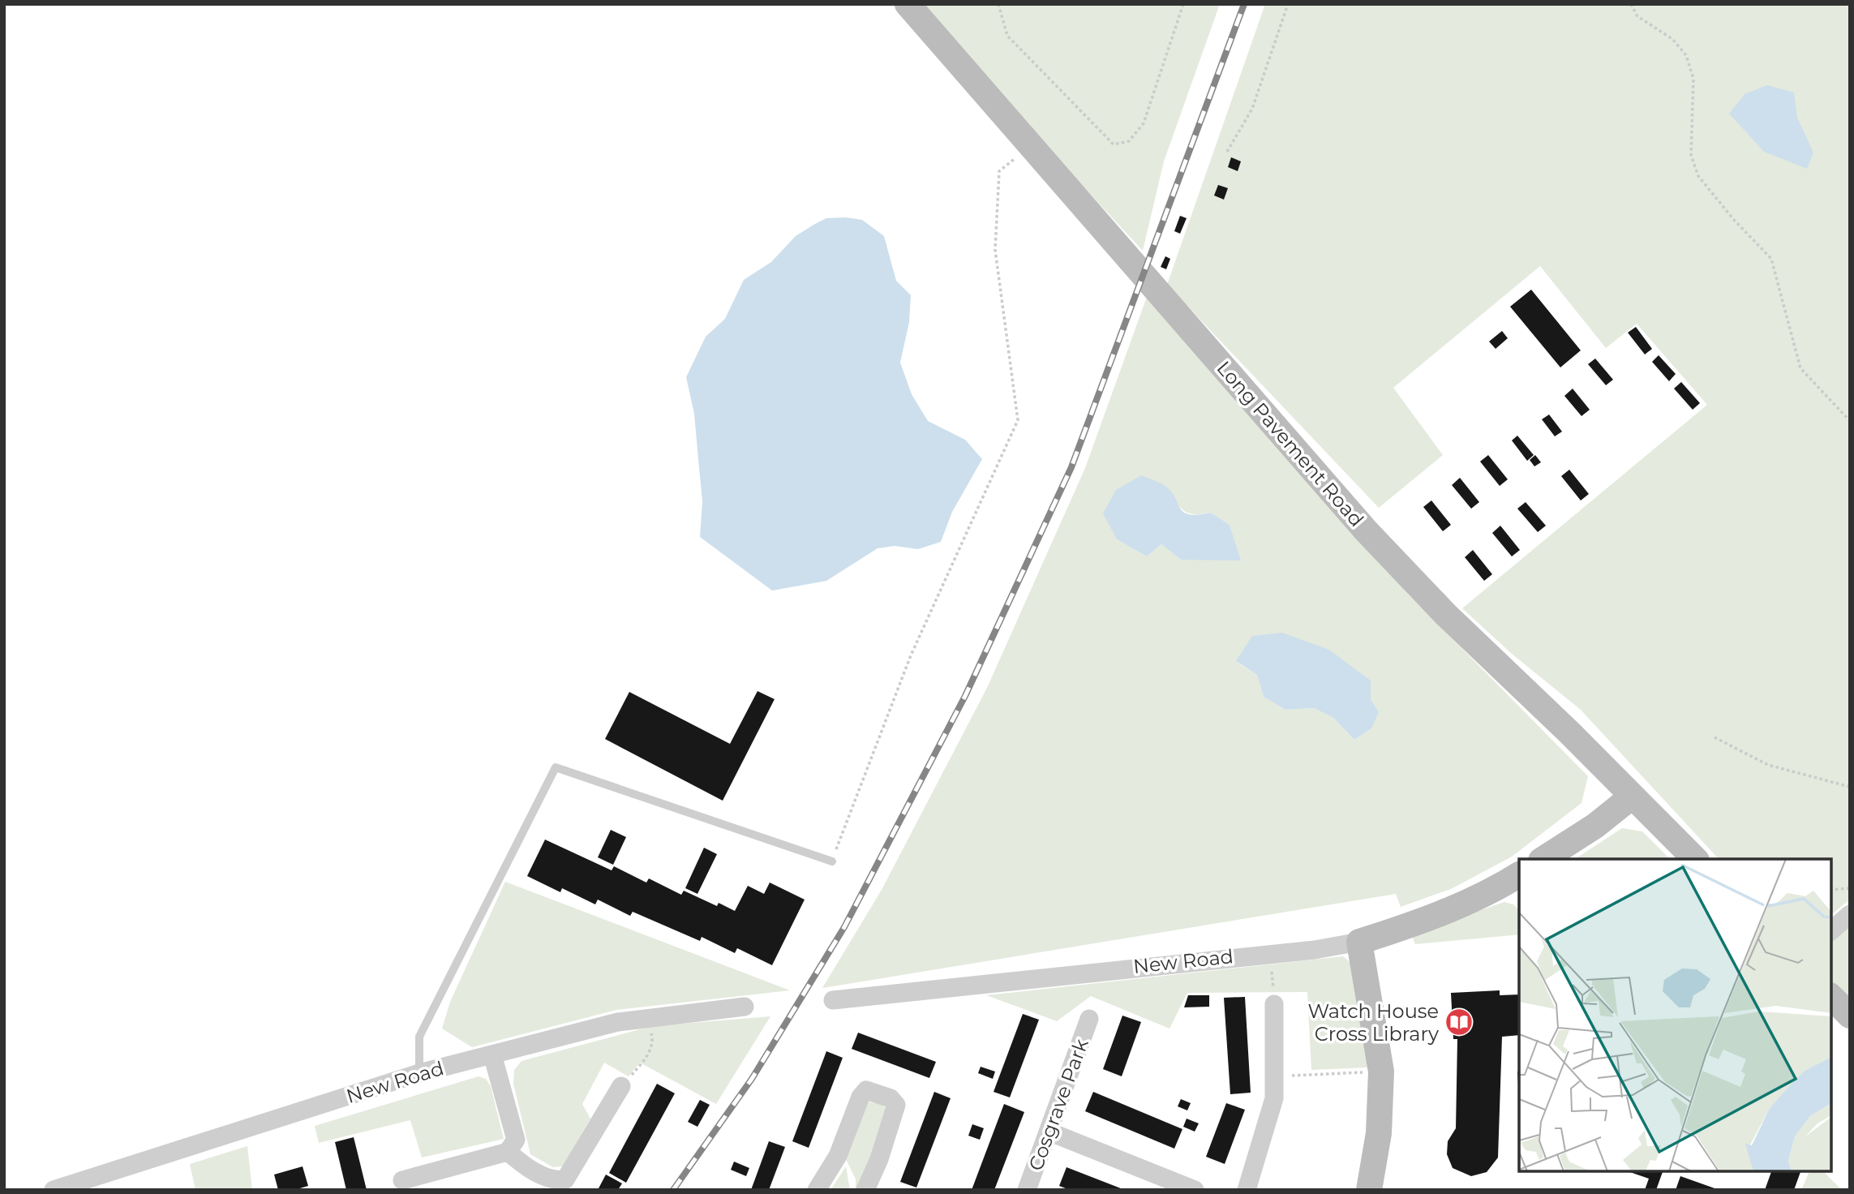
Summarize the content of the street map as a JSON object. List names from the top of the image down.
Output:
{
  "streets": {
    "main road": ["Long Pavement Road", "New Road"],
    "street": ["Cosgrave Park"]
  },
  "places": {
    "library": ["Watch House Cross Library"]
  }
}
